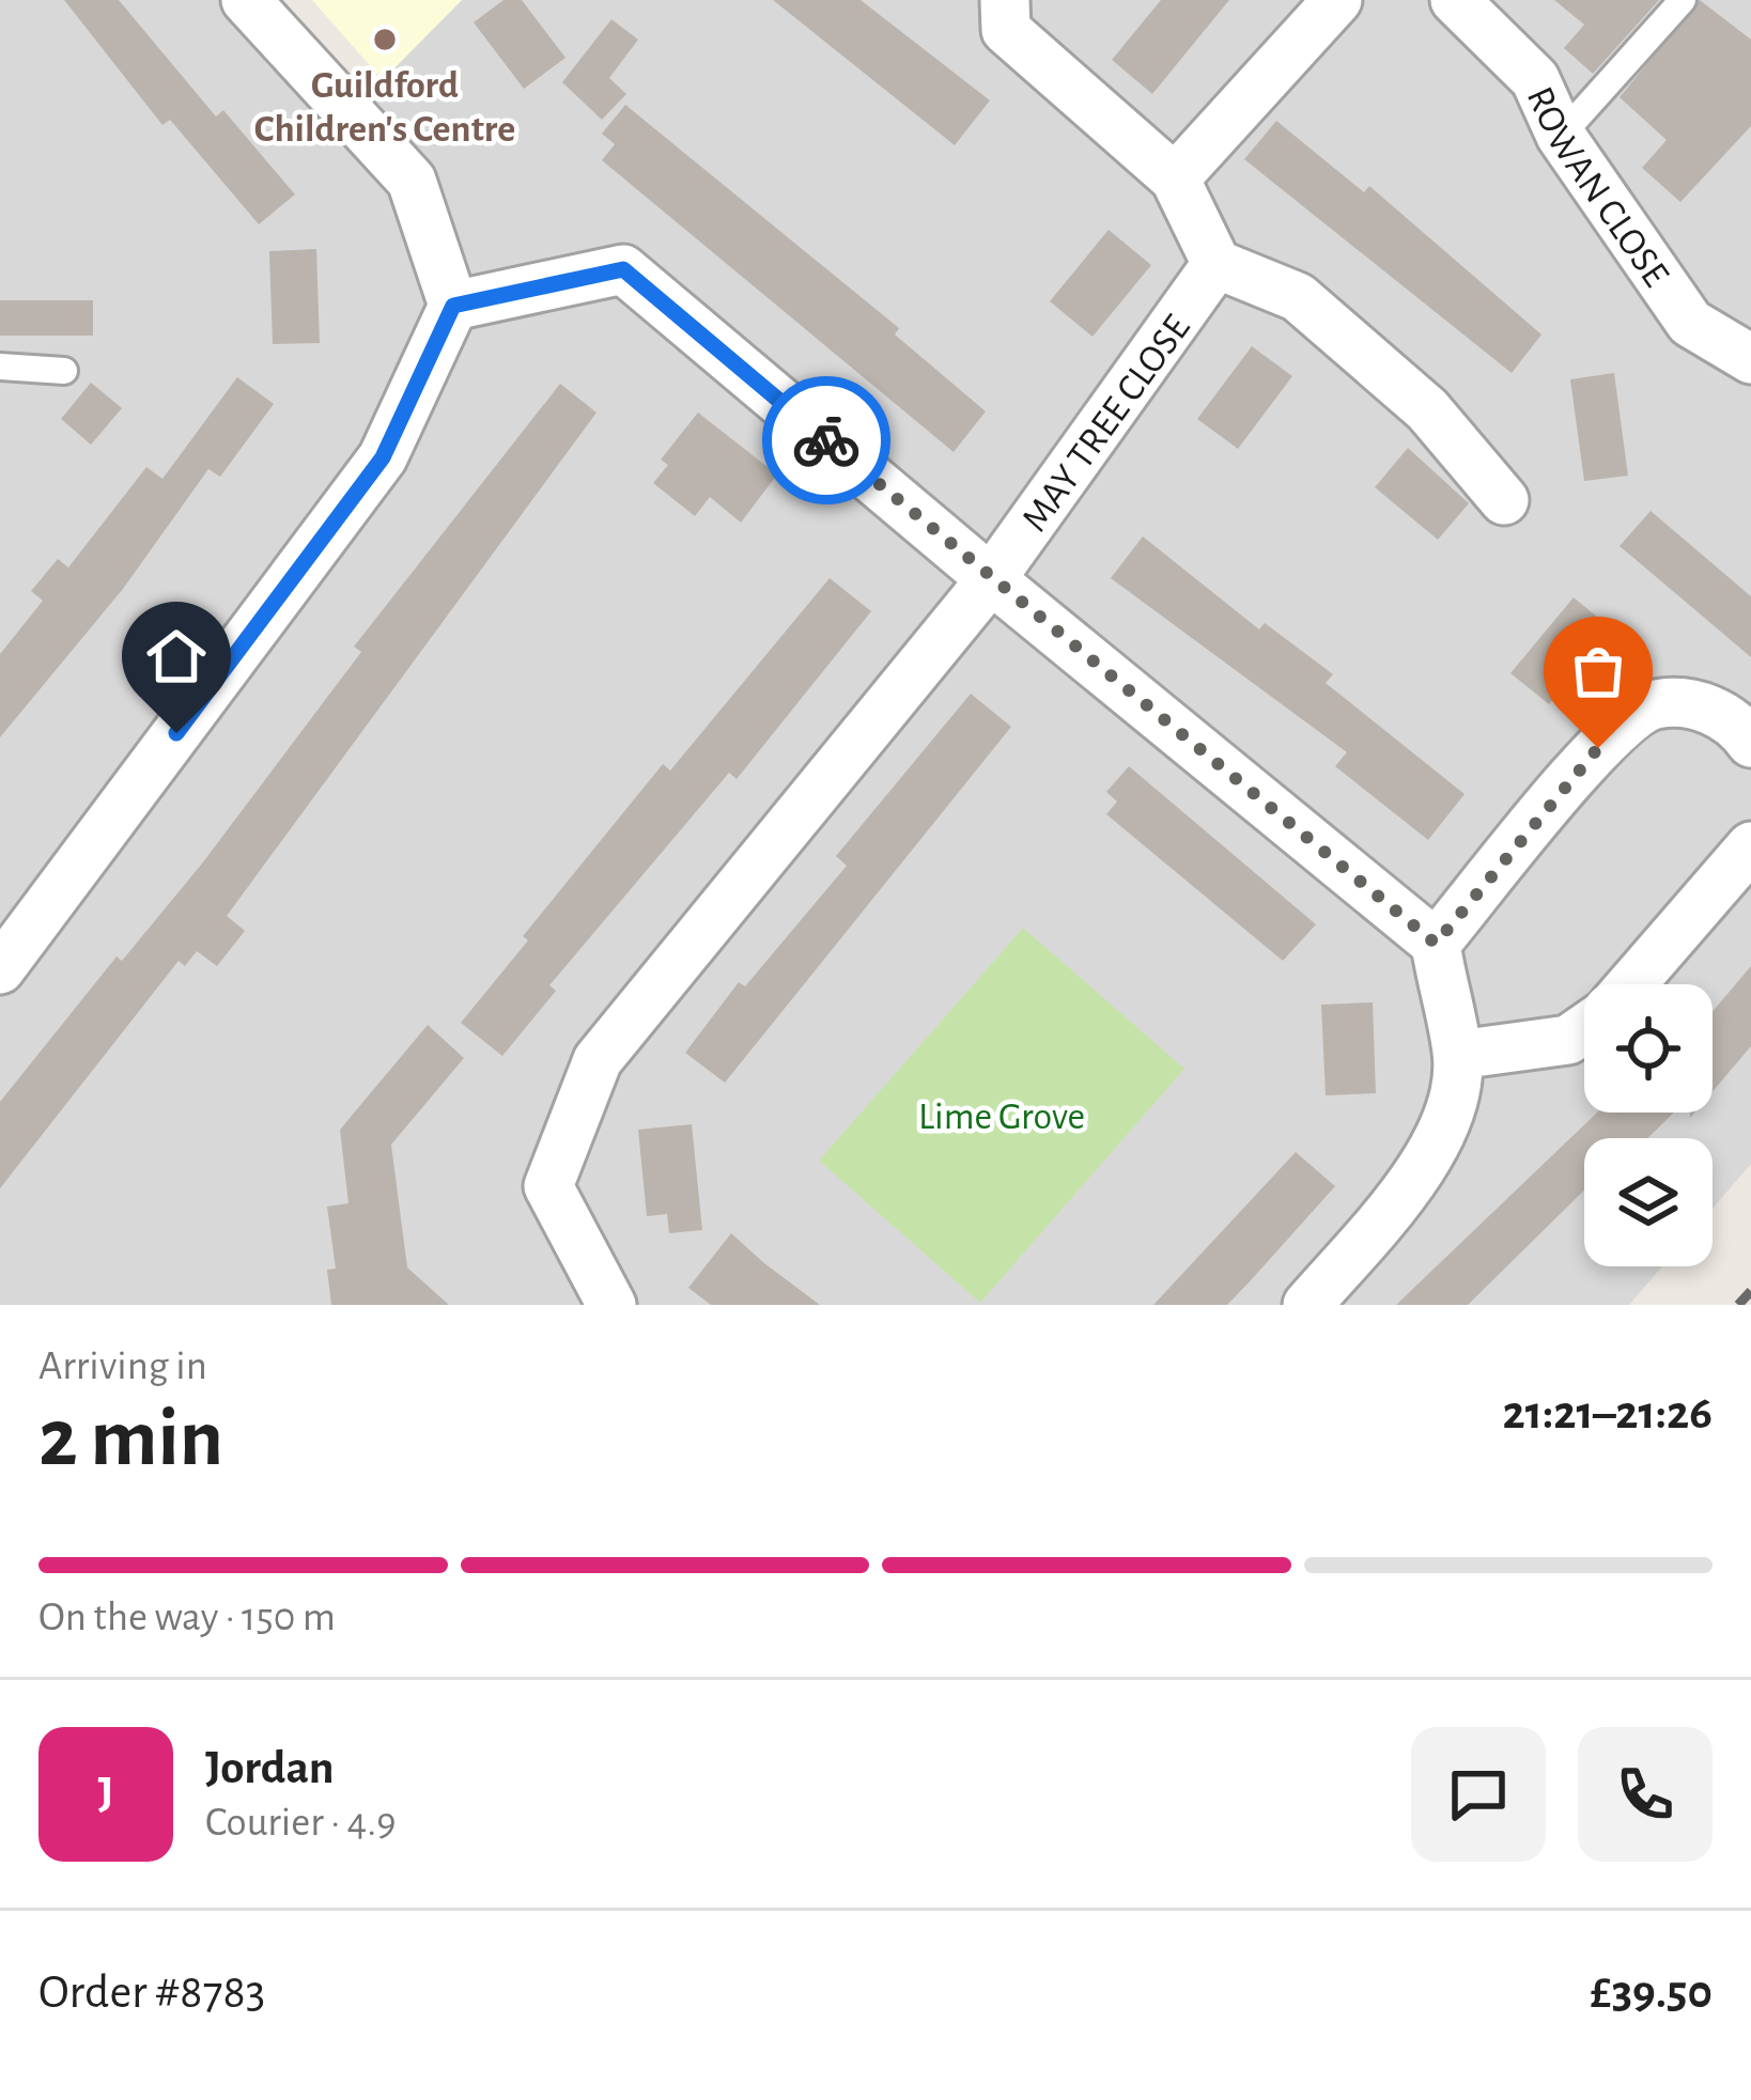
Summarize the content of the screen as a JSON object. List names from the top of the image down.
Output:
{
  "streets": {
    "street": ["ROWAN CLOSE", "MAY TREE CLOSE"]
  },
  "parks": ["Lime Grove"],
  "places": ["Guildford Children's Centre"],
  "page": {
    "heading": ["2 min", "Arriving in", "21:21–21:26"],
    "panel": [
      "Jordan",
      "Courier · 4.9",
      "Order #8783",
      "£39.50"
    ],
    "bar": "On the way · 150 m",
    "round": "J"
  }
}
